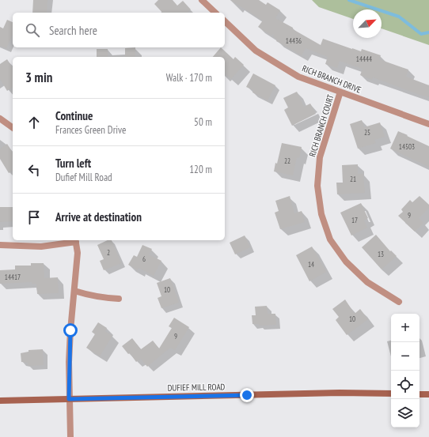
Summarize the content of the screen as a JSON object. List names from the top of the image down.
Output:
{
  "streets": {
    "main road": ["DUFIEF MILL ROAD"],
    "street": ["RICH BRANCH DRIVE", "RICH BRANCH COURT"]
  },
  "crossings": [
    ["RICH BRANCH DRIVE", "RICH BRANCH COURT"]
  ],
  "house_numbers": [
    "14436",
    "14444",
    "25",
    "14503",
    "22",
    "21",
    "9",
    "17",
    "2",
    "13",
    "6",
    "14",
    "14417",
    "10",
    "10",
    "9"
  ],
  "north": "top right",
  "page": {
    "search": "Search here",
    "heading": ["3 min", "Walk · 170 m"],
    "list": [
      ["Continue", "Frances Green Drive", "50 m"],
      ["Turn left", "Dufief Mill Road", "120 m"],
      "Arrive at destination"
    ],
    "map_buttons": ["+", "−"]
  }
}
